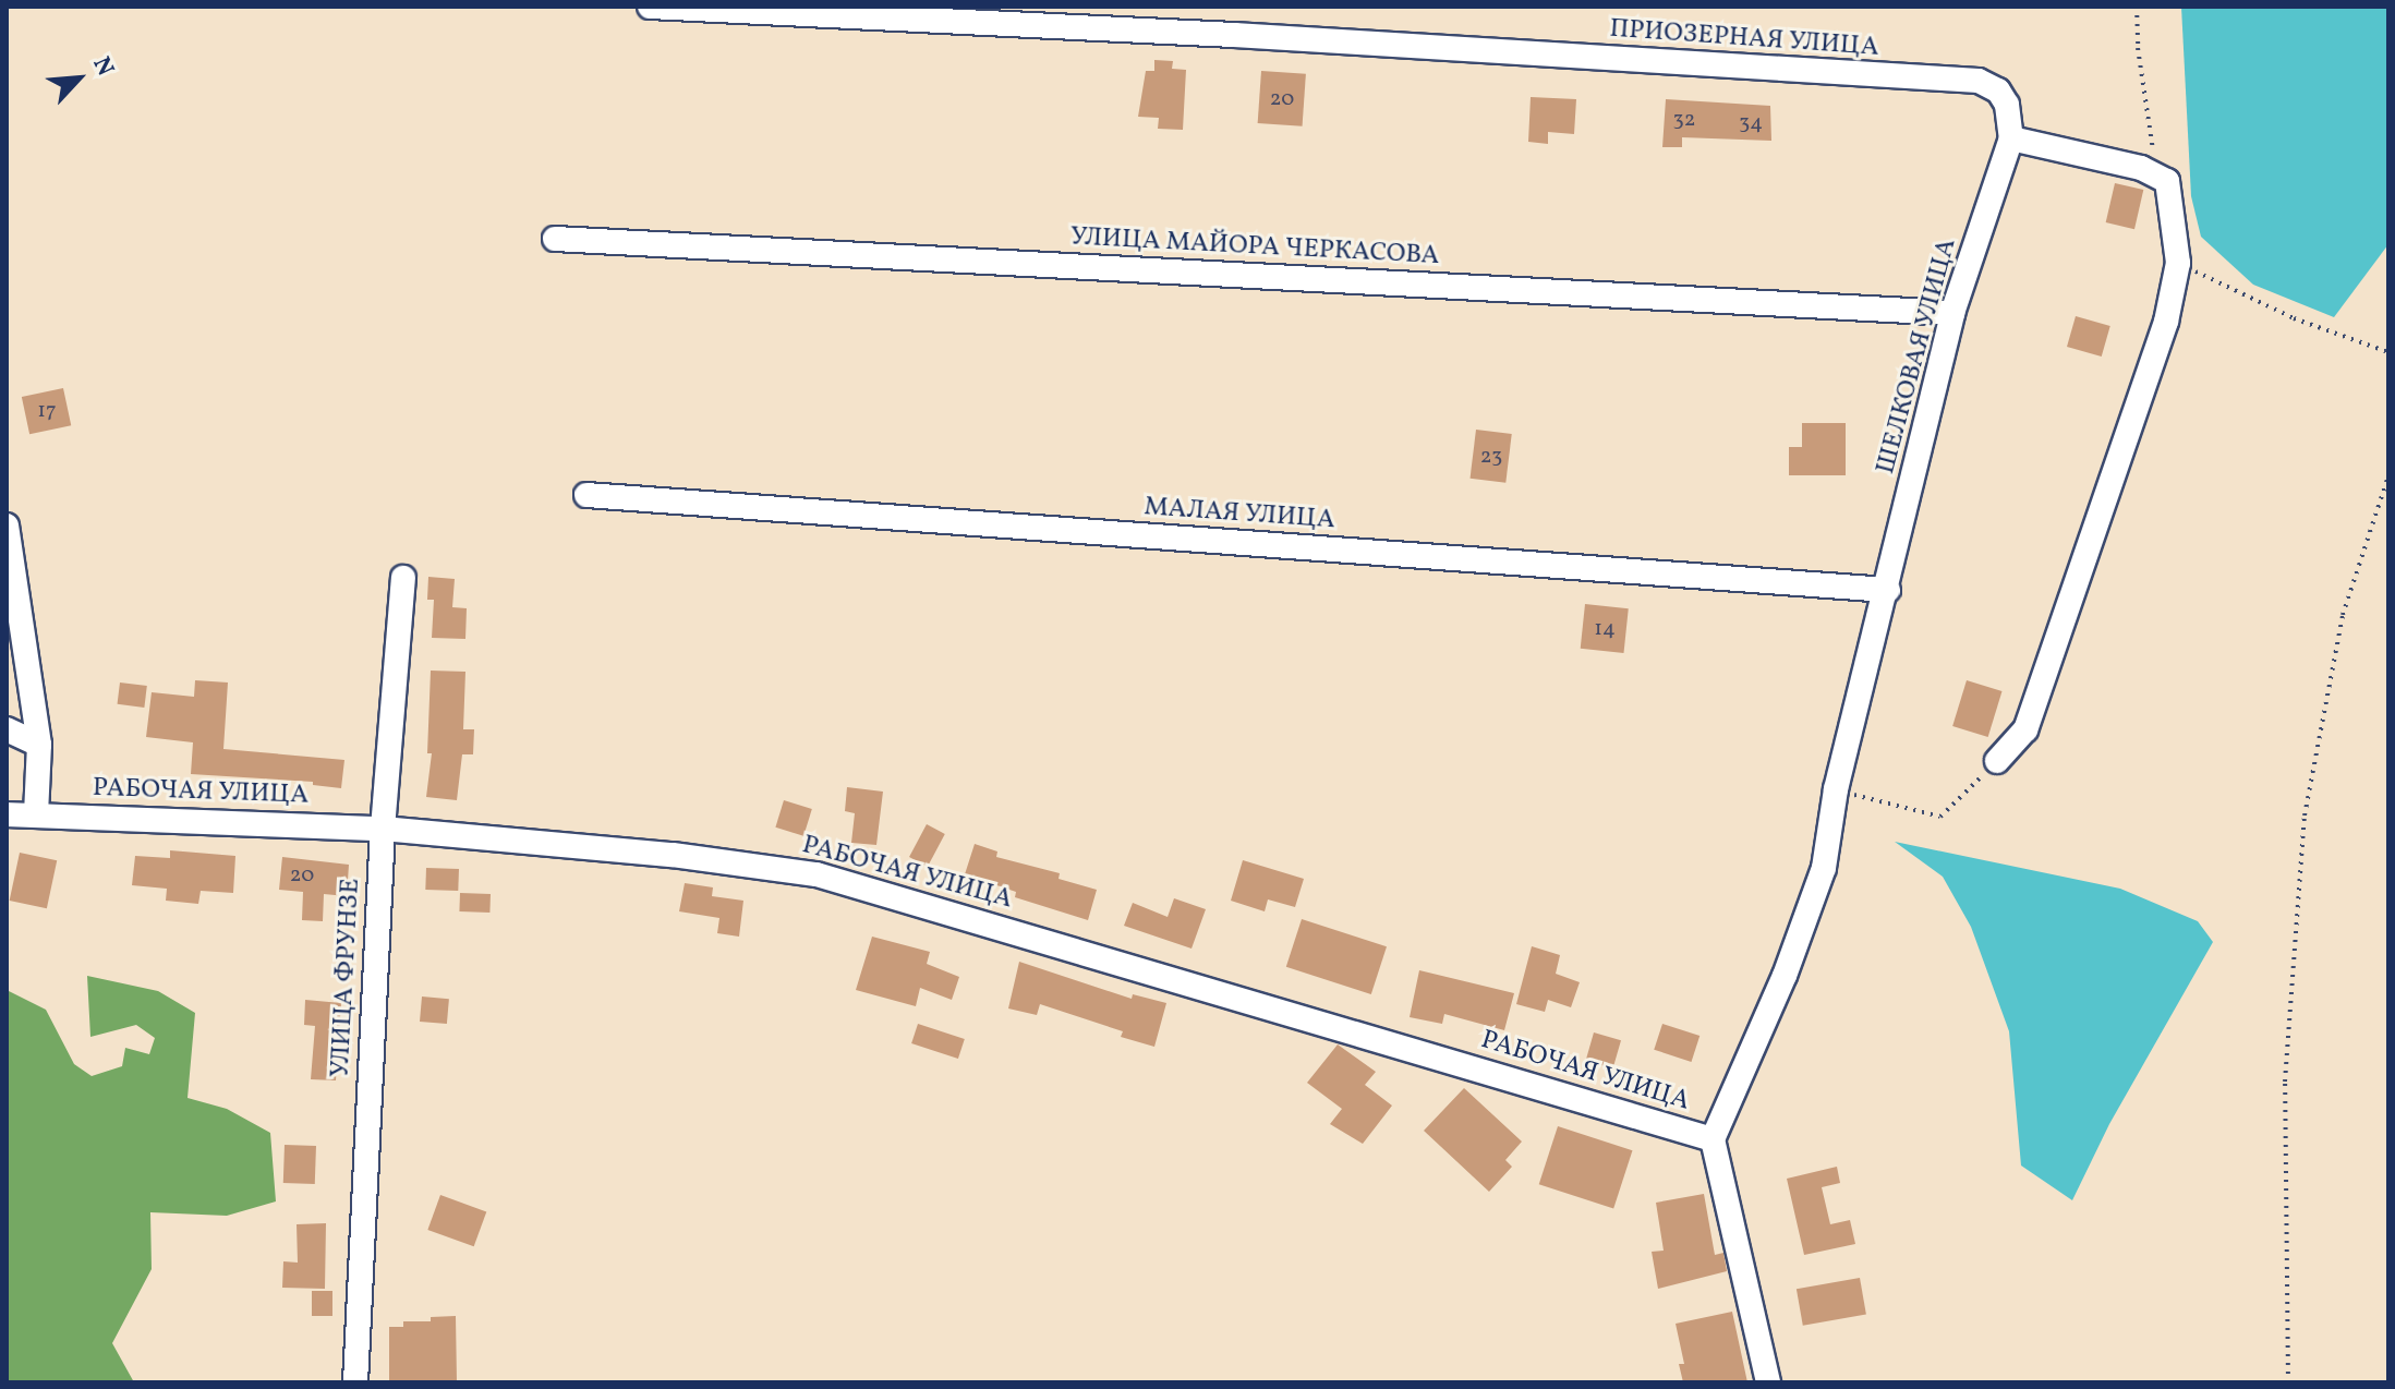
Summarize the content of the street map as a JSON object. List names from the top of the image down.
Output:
{
  "streets": {
    "street": [
      "ПРИОЗЕРНАЯ УЛИЦА",
      "УЛИЦА МАЙОРА ЧЕРКАСОВА",
      "ШЕЛКОВАЯ УЛИЦА",
      "МАЛАЯ УЛИЦА",
      "РАБОЧАЯ УЛИЦА",
      "УЛИЦА ФРУНЗЕ"
    ]
  },
  "crossings": [
    ["ПРИОЗЕРНАЯ УЛИЦА", "ШЕЛКОВАЯ УЛИЦА"],
    ["УЛИЦА МАЙОРА ЧЕРКАСОВА", "ШЕЛКОВАЯ УЛИЦА"],
    ["ШЕЛКОВАЯ УЛИЦА", "МАЛАЯ УЛИЦА"],
    ["ШЕЛКОВАЯ УЛИЦА", "РАБОЧАЯ УЛИЦА"],
    ["РАБОЧАЯ УЛИЦА", "УЛИЦА ФРУНЗЕ"]
  ],
  "house_numbers": [
    "20",
    "32",
    "34",
    "17",
    "23",
    "14",
    "20"
  ],
  "north": "top right"
}
